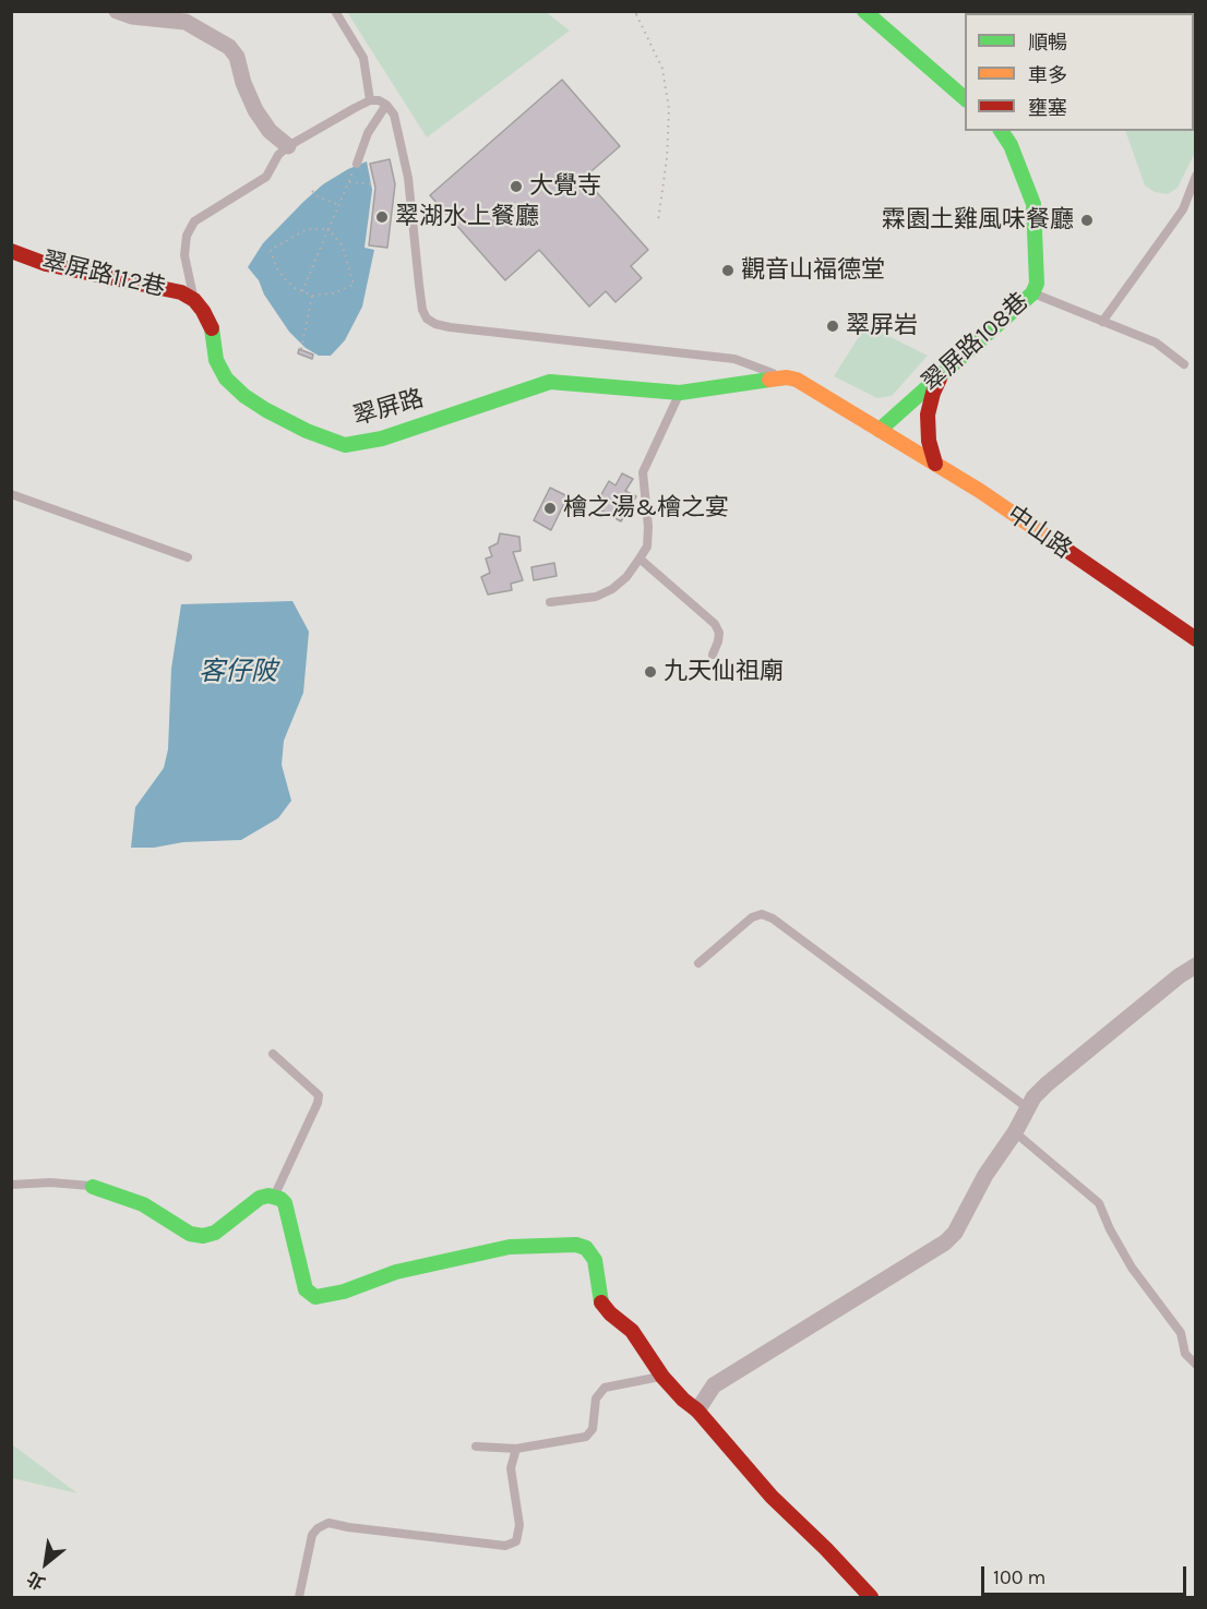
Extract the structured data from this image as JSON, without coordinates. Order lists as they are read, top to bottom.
{
  "streets": {
    "street": [
      "翠屏路112巷",
      "翠屏路108巷",
      "翠屏路",
      "中山路"
    ]
  },
  "crossings": [
    ["翠屏路112巷", "翠屏路"],
    ["翠屏路108巷", "中山路"]
  ],
  "water": ["客仔陂"],
  "places": [
    "大覺寺",
    "翠湖水上餐廳",
    "霖園土雞風味餐廳",
    "觀音山福德堂",
    "翠屏岩",
    "檜之湯&檜之宴",
    "九天仙祖廟"
  ],
  "legend": ["順暢", "車多", "壅塞"],
  "scale_bar": "100 m",
  "north": "bottom left"
}
